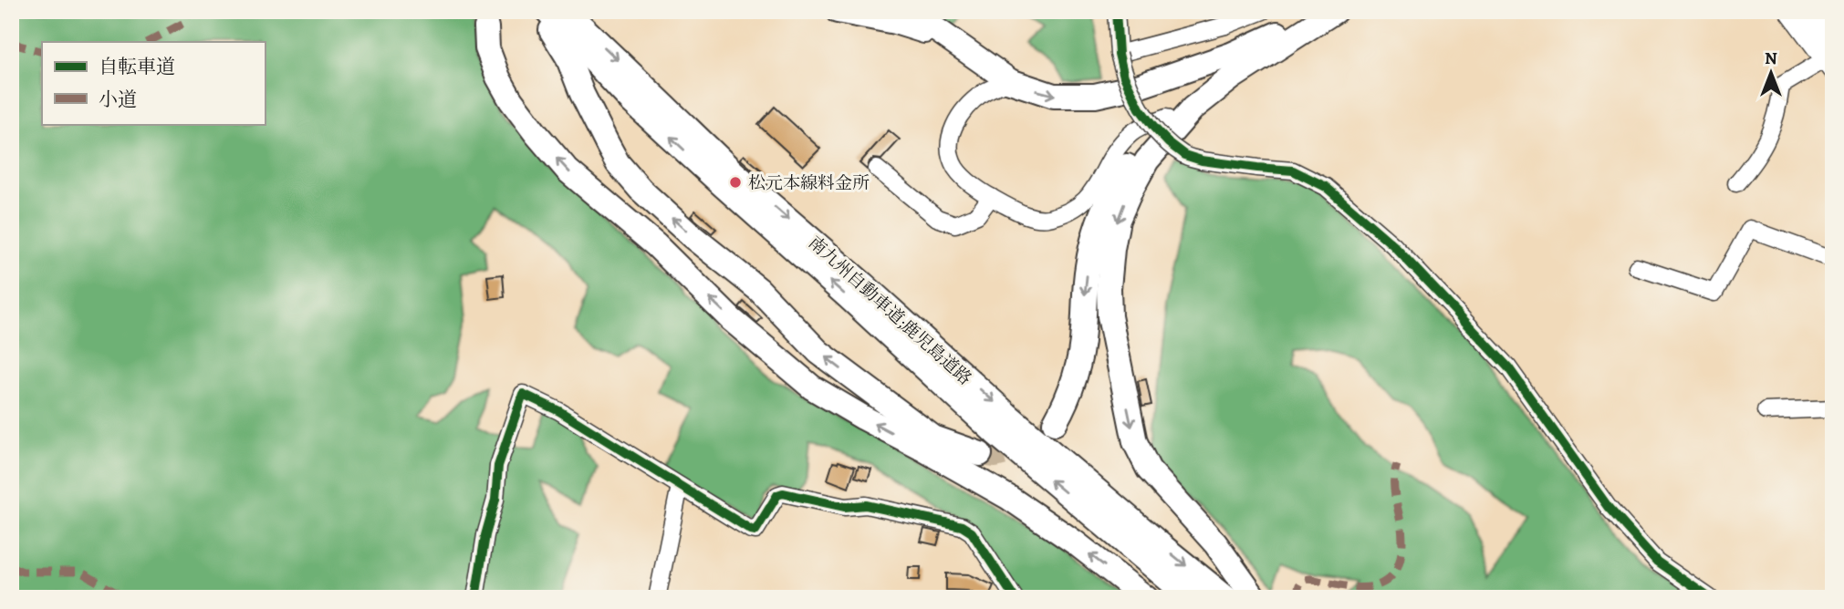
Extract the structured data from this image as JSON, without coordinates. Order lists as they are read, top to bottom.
{
  "streets": {
    "highway": ["南九州自動車道;鹿児島道路"]
  },
  "places": ["松元本線料金所"],
  "legend": ["自転車道", "小道"],
  "north": "top"
}
